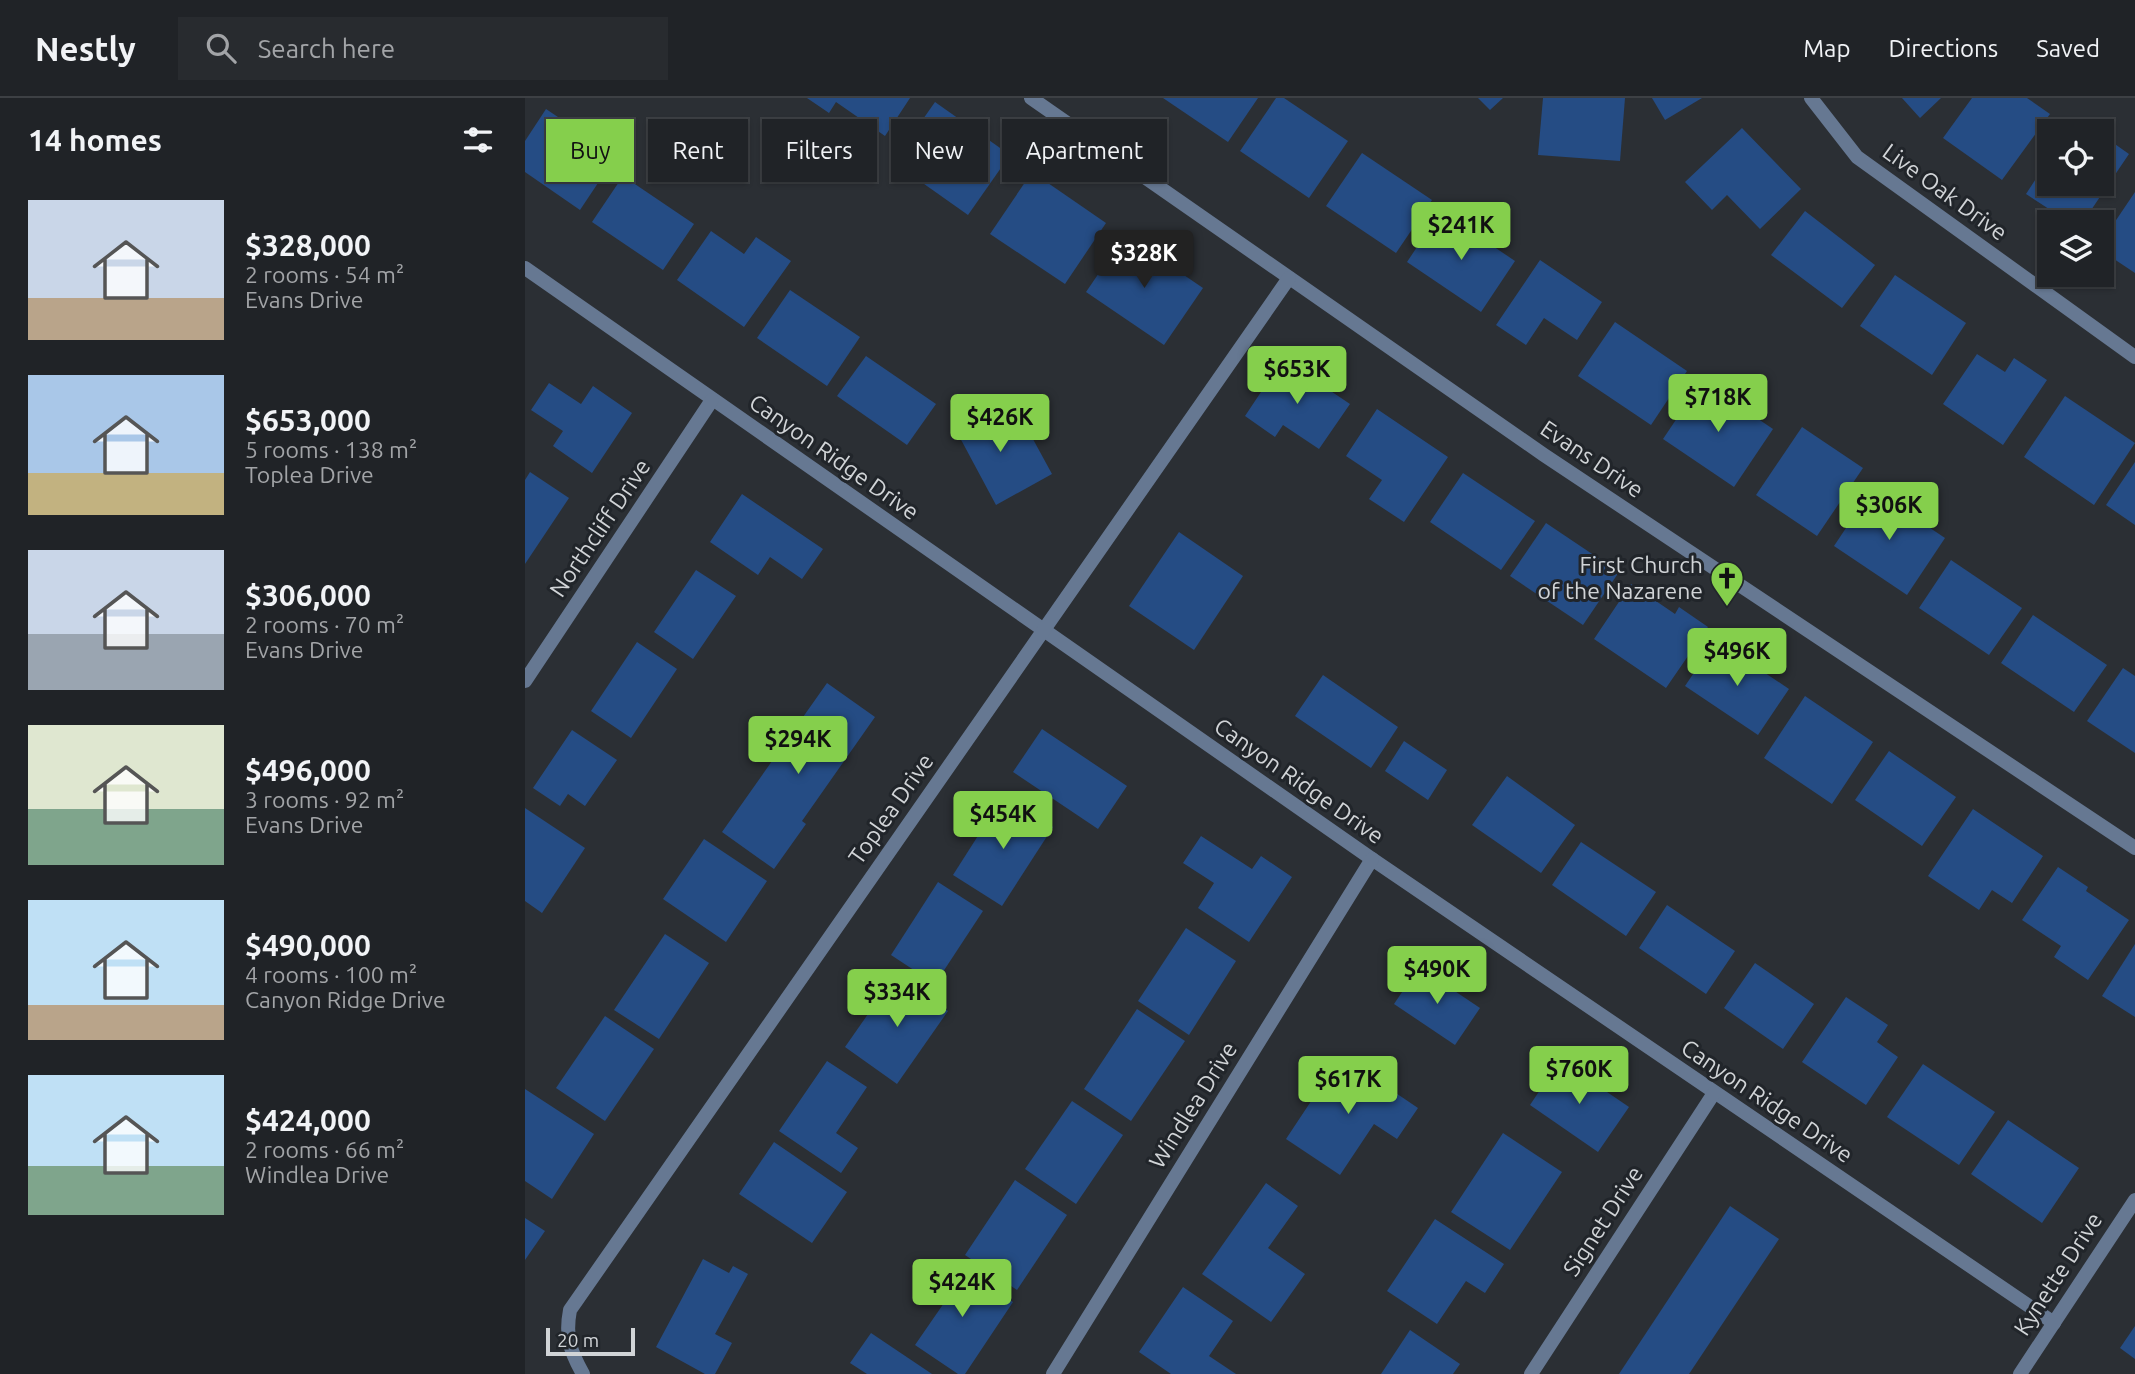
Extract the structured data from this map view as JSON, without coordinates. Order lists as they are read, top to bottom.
{
  "streets": {
    "street": [
      "Live Oak Drive",
      "Canyon Ridge Drive",
      "Evans Drive",
      "Northcliff Drive",
      "Toplea Drive",
      "Windlea Drive",
      "Signet Drive",
      "Kynette Drive"
    ]
  },
  "crossings": [
    ["Canyon Ridge Drive", "Northcliff Drive"],
    ["Canyon Ridge Drive", "Toplea Drive"],
    ["Canyon Ridge Drive", "Windlea Drive"],
    ["Canyon Ridge Drive", "Signet Drive"],
    ["Canyon Ridge Drive", "Kynette Drive"],
    ["Evans Drive", "Toplea Drive"]
  ],
  "places": {
    "church": ["First Church of the Nazarene"]
  },
  "scale_bar": "20 m",
  "page": {
    "header": "Nestly",
    "search": "Search here",
    "nav": ["Map", "Directions", "Saved"],
    "heading": "14 homes",
    "chip": [
      "Buy",
      "Rent",
      "Filters",
      "New",
      "Apartment"
    ],
    "list": [
      {
        "name": "$328,000",
        "note": "2 rooms · 54 m² · Evans Drive"
      },
      {
        "name": "$653,000",
        "note": "5 rooms · 138 m² · Toplea Drive"
      },
      {
        "name": "$306,000",
        "note": "2 rooms · 70 m² · Evans Drive"
      },
      {
        "name": "$496,000",
        "note": "3 rooms · 92 m² · Evans Drive"
      },
      {
        "name": "$490,000",
        "note": "4 rooms · 100 m² · Canyon Ridge Drive"
      },
      {
        "name": "$424,000",
        "note": "2 rooms · 66 m² · Windlea Drive"
      }
    ],
    "price": [
      "$241K",
      "$328K",
      "$653K",
      "$718K",
      "$426K",
      "$306K",
      "$496K",
      "$294K",
      "$454K",
      "$490K",
      "$334K",
      "$760K",
      "$617K",
      "$424K"
    ],
    "scale": "20 m"
  }
}
